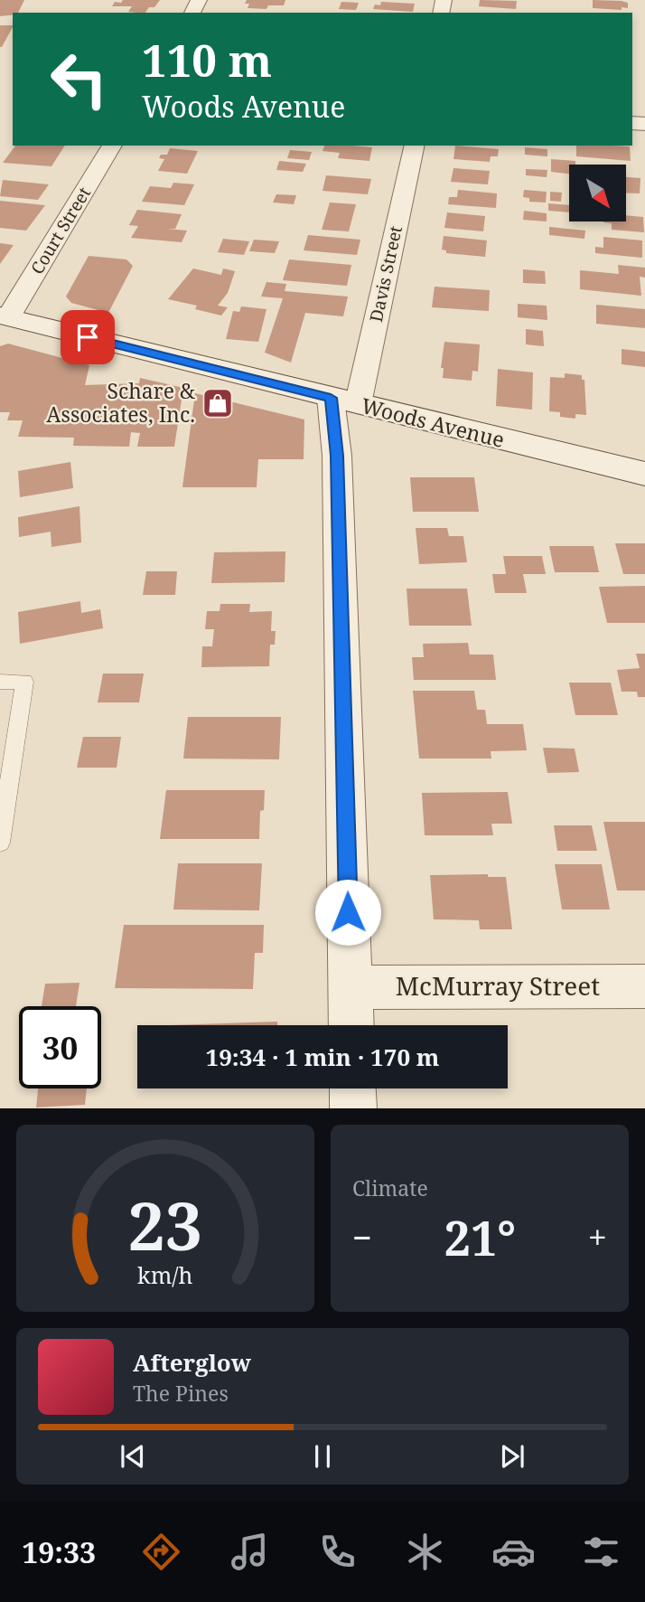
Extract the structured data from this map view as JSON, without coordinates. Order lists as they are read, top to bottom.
{
  "streets": {
    "street": [
      "Court Street",
      "Davis Street",
      "Woods Avenue",
      "McMurray Street"
    ]
  },
  "crossings": [
    ["Court Street", "Woods Avenue"],
    ["Davis Street", "Woods Avenue"],
    ["Davis Street", "McMurray Street"]
  ],
  "places": {
    "shop": ["Schare & Associates, Inc."]
  },
  "north": "bottom right",
  "page": {
    "turn": ["110 m", "Woods Avenue"],
    "limit": "30",
    "trip": "19:34 · 1 min · 170 m",
    "tile": "Climate",
    "heat": ["−", "21°", "+"],
    "song": ["Afterglow", "The Pines"],
    "tabs": "19:33",
    "gauge": ["23", "km/h"]
  }
}
